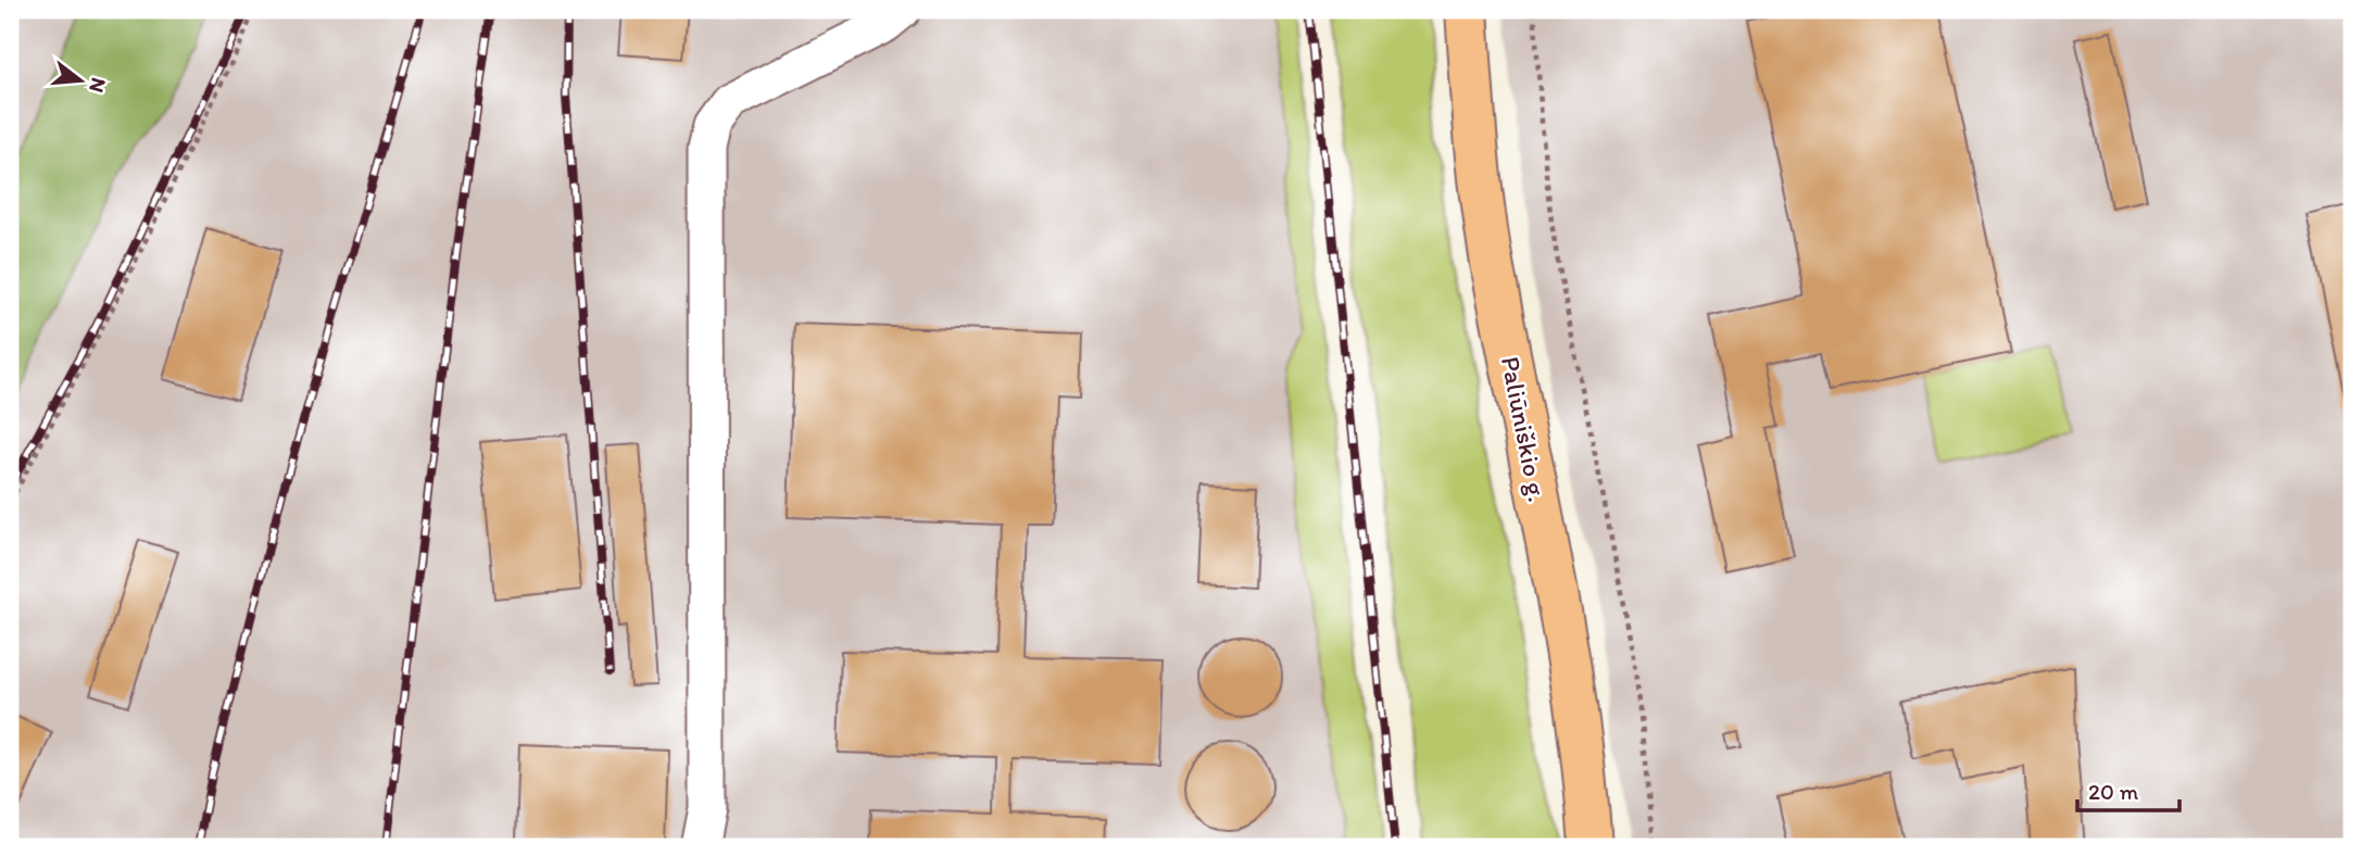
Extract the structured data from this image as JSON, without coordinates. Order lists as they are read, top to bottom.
{
  "streets": {
    "main road": ["Paliūniškio g."]
  },
  "scale_bar": "20 m",
  "north": "right"
}
